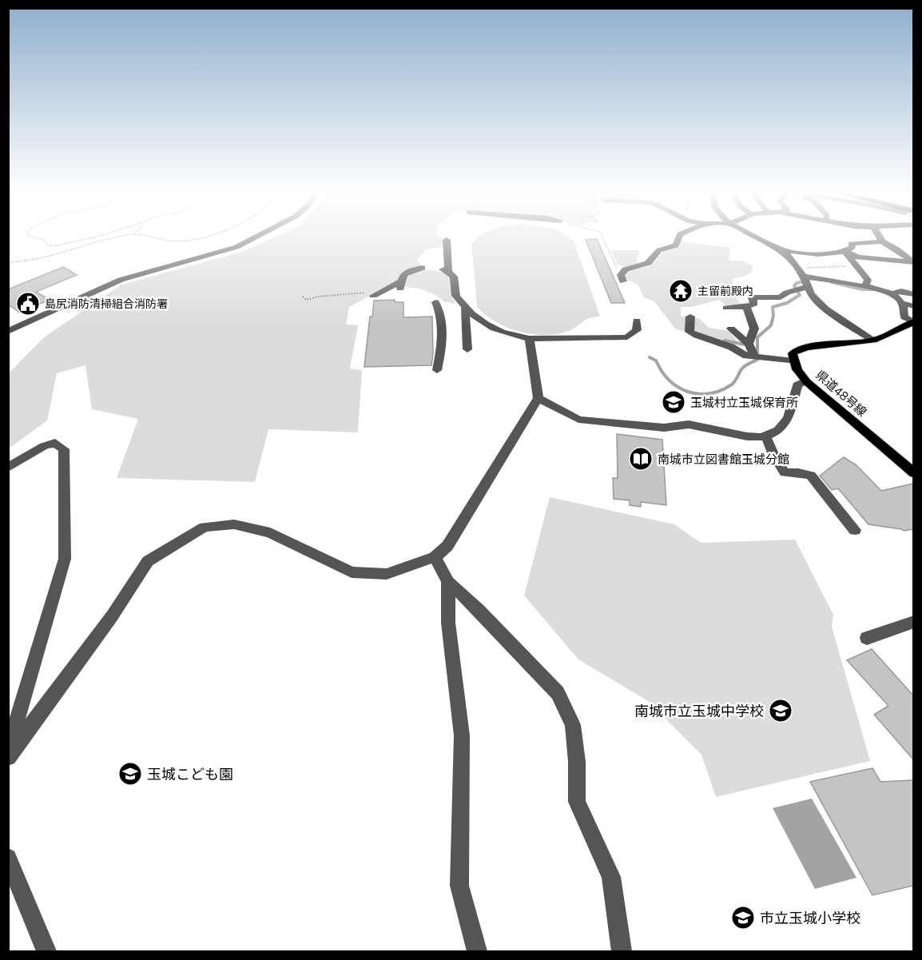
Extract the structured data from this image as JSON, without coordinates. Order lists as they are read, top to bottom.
{
  "streets": {
    "main road": ["県道48号線"]
  },
  "places": {
    "temple": ["主留前殿内"],
    "public building": ["島尻消防清掃組合消防署"],
    "school or university": [
      "玉城村立玉城保育所",
      "南城市立玉城中学校",
      "玉城こども園",
      "市立玉城小学校"
    ],
    "library": ["南城市立図書館玉城分館"]
  }
}
